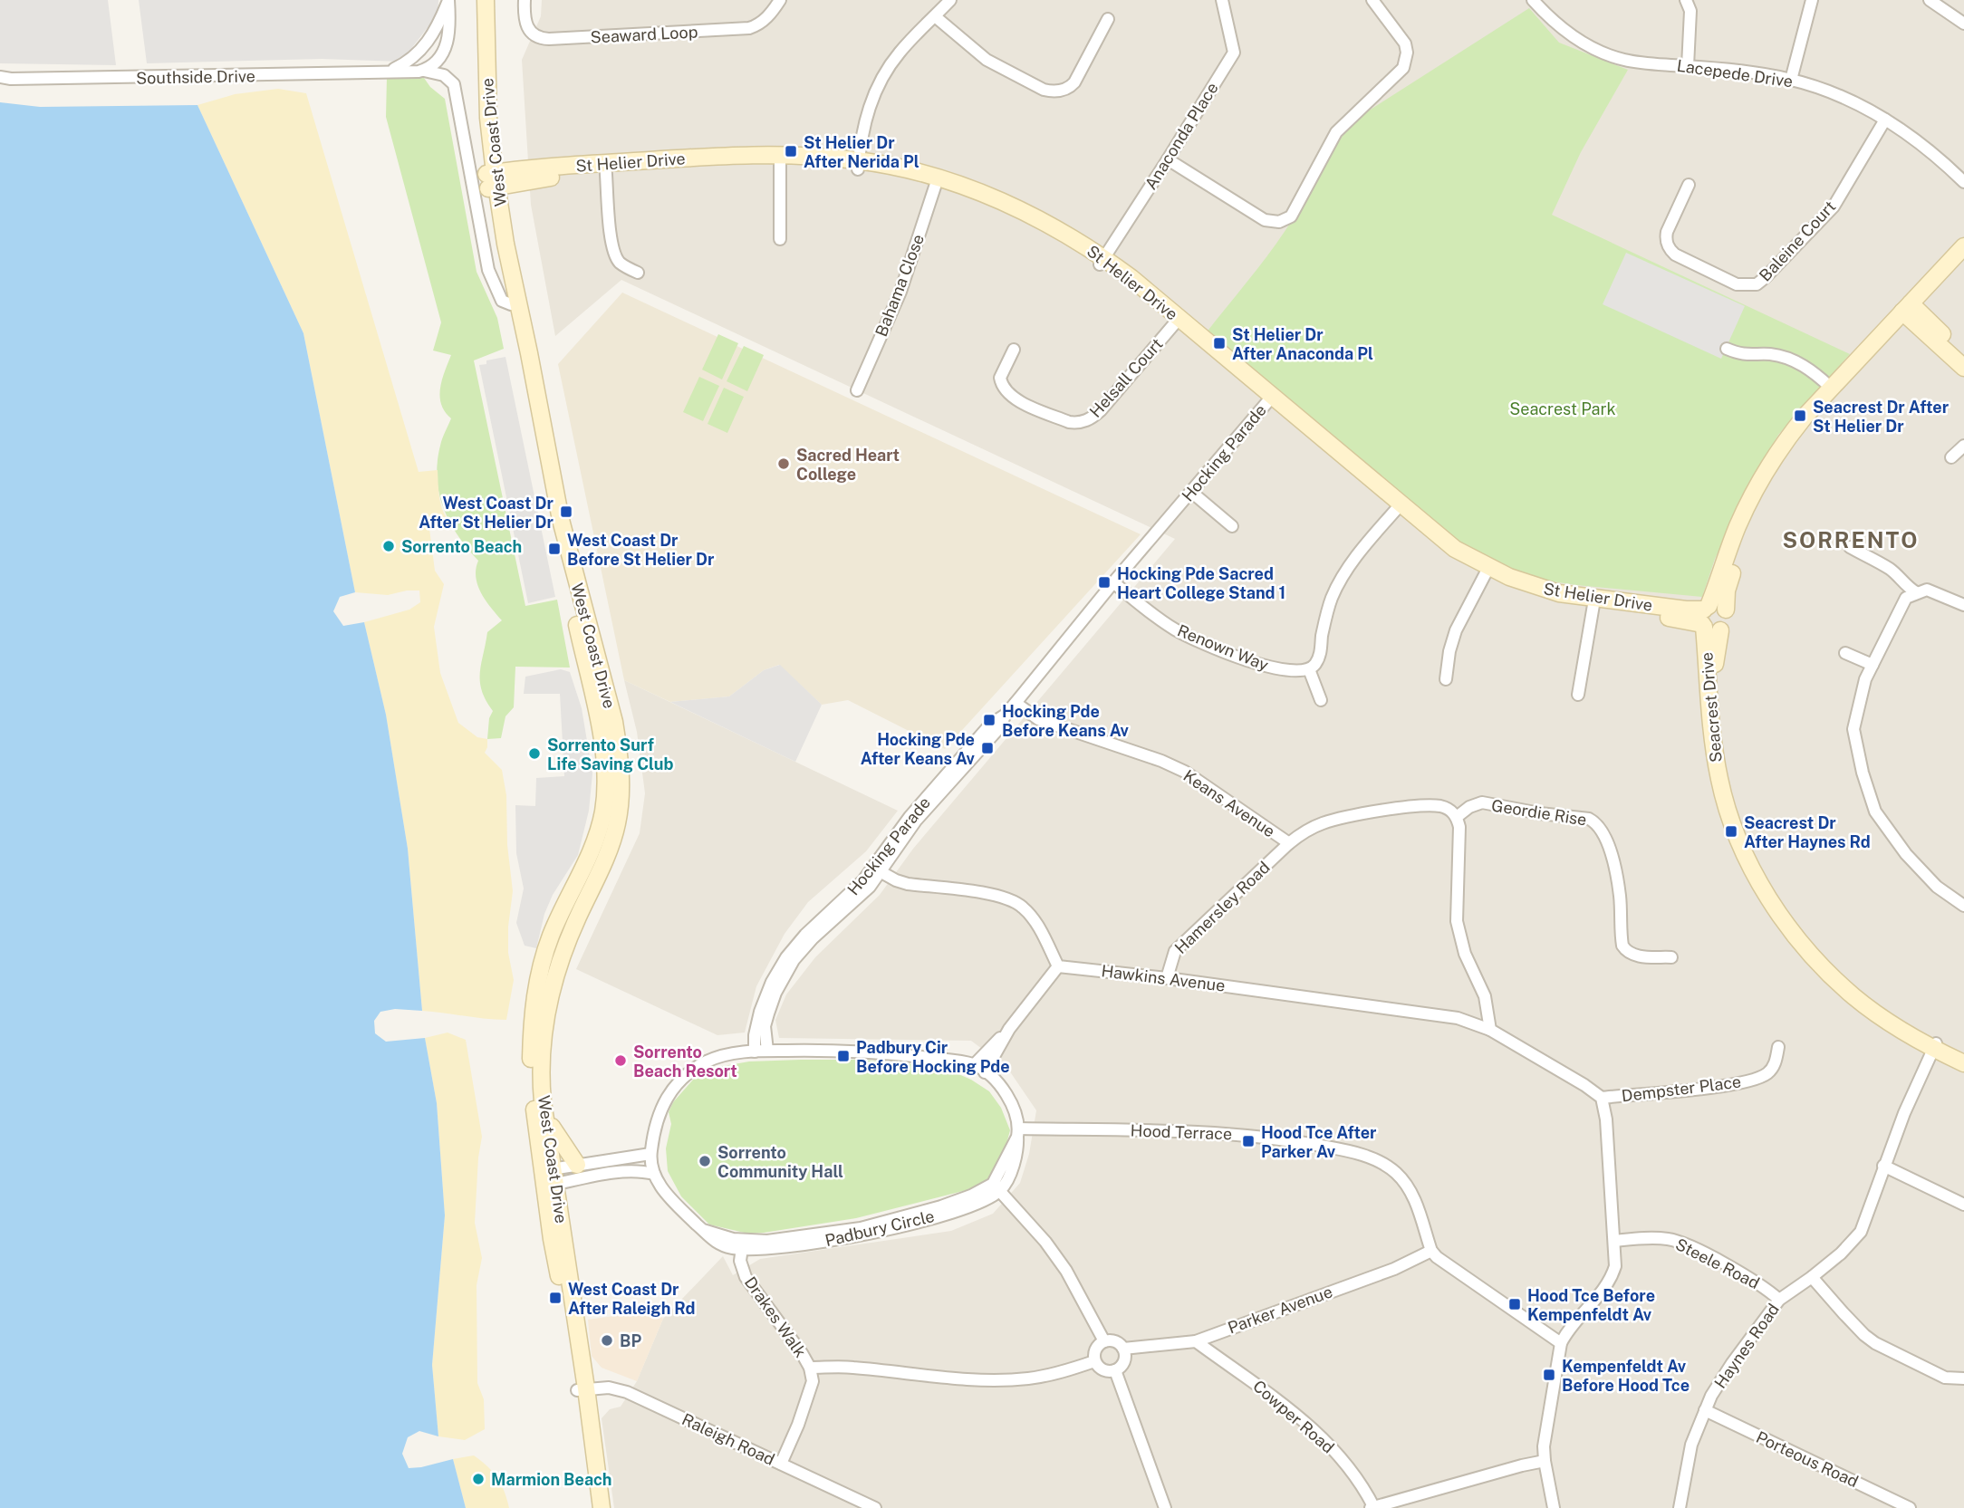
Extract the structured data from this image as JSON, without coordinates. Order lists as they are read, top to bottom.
{
  "streets": {
    "main road": ["West Coast Drive", "St Helier Drive", "Seacrest Drive"],
    "street": [
      "Seaward Loop",
      "Lacepede Drive",
      "Southside Drive",
      "Anaconda Place",
      "Baleine Court",
      "Bahama Close",
      "Helsall Court",
      "Hocking Parade",
      "Renown Way",
      "Keans Avenue",
      "Geordie Rise",
      "Hamersley Road",
      "Hawkins Avenue",
      "Dempster Place",
      "Hood Terrace",
      "Padbury Circle",
      "Steele Road",
      "Parker Avenue",
      "Drakes Walk",
      "Haynes Road",
      "Cowper Road",
      "Raleigh Road",
      "Porteous Road"
    ]
  },
  "crossings": [
    ["Lacepede Drive", "Baleine Court"],
    ["Anaconda Place", "St Helier Drive"],
    ["West Coast Drive", "St Helier Drive"],
    ["West Coast Drive", "Raleigh Road"],
    ["St Helier Drive", "Bahama Close"],
    ["St Helier Drive", "Helsall Court"],
    ["St Helier Drive", "Hocking Parade"],
    ["St Helier Drive", "Seacrest Drive"],
    ["Hocking Parade", "Renown Way"],
    ["Hocking Parade", "Keans Avenue"],
    ["Hocking Parade", "Padbury Circle"],
    ["Seacrest Drive", "Haynes Road"],
    ["Keans Avenue", "Geordie Rise"],
    ["Keans Avenue", "Hamersley Road"],
    ["Hamersley Road", "Hawkins Avenue"],
    ["Hawkins Avenue", "Dempster Place"],
    ["Hood Terrace", "Padbury Circle"],
    ["Hood Terrace", "Parker Avenue"],
    ["Padbury Circle", "Drakes Walk"],
    ["Steele Road", "Haynes Road"],
    ["Parker Avenue", "Cowper Road"],
    ["Drakes Walk", "Raleigh Road"],
    ["Haynes Road", "Porteous Road"]
  ],
  "districts": ["SORRENTO"],
  "parks": ["Seacrest Park"],
  "places": {
    "transit": [
      "St Helier Dr After Nerida Pl",
      "St Helier Dr After Anaconda Pl",
      "Seacrest Dr After St Helier Dr",
      "West Coast Dr After St Helier Dr",
      "West Coast Dr Before St Helier Dr",
      "Hocking Pde Sacred Heart College Stand 1",
      "Hocking Pde Before Keans Av",
      "Hocking Pde After Keans Av",
      "Seacrest Dr After Haynes Rd",
      "Padbury Cir Before Hocking Pde",
      "Hood Tce After Parker Av",
      "West Coast Dr After Raleigh Rd",
      "Hood Tce Before Kempenfeldt Av",
      "Kempenfeldt Av Before Hood Tce"
    ],
    "other": [
      "Sacred Heart College",
      "Sorrento Beach",
      "Sorrento Surf Life Saving Club",
      "Sorrento Beach Resort",
      "Sorrento Community Hall",
      "BP",
      "Marmion Beach"
    ]
  }
}
